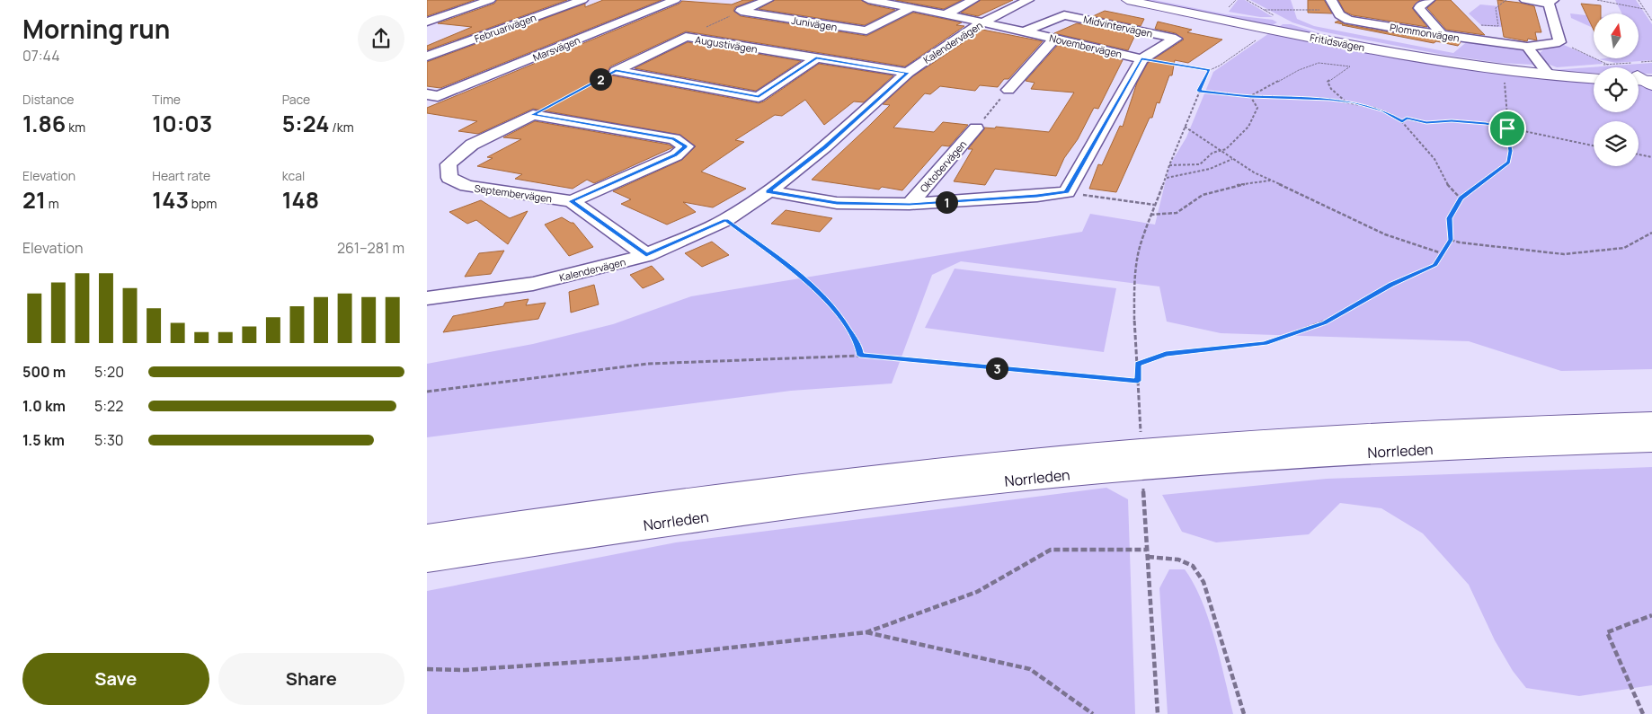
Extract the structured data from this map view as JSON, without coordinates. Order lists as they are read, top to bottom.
{
  "streets": {
    "main road": ["Fritidsvägen", "Norrleden"],
    "street": [
      "Junivägen",
      "Midvintervägen",
      "Februarivägen",
      "Plommonvägen",
      "Kalendervägen",
      "Augustivägen",
      "Novembervägen",
      "Marsvägen",
      "Oktobervägen",
      "Septembervägen"
    ]
  },
  "crossings": [
    ["Midvintervägen", "Novembervägen"],
    ["Kalendervägen", "Augustivägen"],
    ["Kalendervägen", "Novembervägen"],
    ["Kalendervägen", "Septembervägen"]
  ],
  "north": "top",
  "page": {
    "heading": ["Morning run", "07:44"],
    "pins": ["2", "1", "3"],
    "stats": [
      ["Distance", "1.86 km"],
      ["Time", "10:03"],
      ["Pace", "5:24 /km"],
      ["Elevation", "21 m"],
      ["Heart rate", "143 bpm"],
      ["kcal", "148"]
    ],
    "chart": ["Elevation", "261–281 m"],
    "list": [
      {
        "name": "500 m",
        "note": "5:20"
      },
      {
        "name": "1.0 km",
        "note": "5:22"
      },
      {
        "name": "1.5 km",
        "note": "5:30"
      }
    ],
    "buttons": ["Save", "Share"]
  }
}
